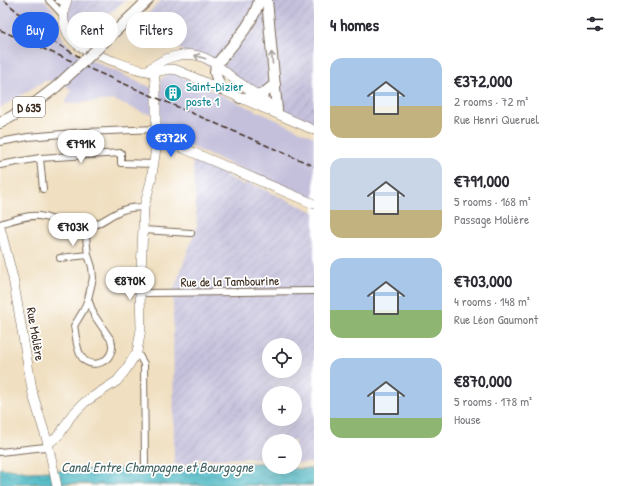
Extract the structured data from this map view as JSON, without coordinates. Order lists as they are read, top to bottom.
{
  "streets": {
    "main road": ["D 635", "Rue Molière"],
    "street": ["Rue de la Tambourine"]
  },
  "water": ["Canal Entre Champagne et Bourgogne"],
  "places": {
    "building": ["Saint-Dizier poste 1"]
  },
  "page": {
    "heading": "4 homes",
    "chip": ["Buy", "Rent", "Filters"],
    "list": [
      {
        "name": "€372,000",
        "note": "2 rooms · 72 m² · Rue Henri Queruel"
      },
      {
        "name": "€791,000",
        "note": "5 rooms · 168 m² · Passage Molière"
      },
      {
        "name": "€703,000",
        "note": "4 rooms · 148 m² · Rue Léon Gaumont"
      },
      {
        "name": "€870,000",
        "note": "5 rooms · 178 m² · House"
      }
    ],
    "price": [
      "€372K",
      "€791K",
      "€703K",
      "€870K"
    ],
    "map_buttons": ["+", "−"]
  }
}
